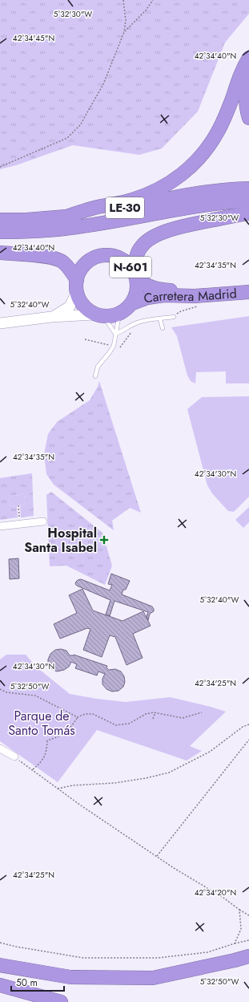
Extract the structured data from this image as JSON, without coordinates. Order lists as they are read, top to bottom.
{
  "streets": {
    "highway": ["LE-30", "N-601", "Carretera Madrid"]
  },
  "crossings": [
    ["N-601", "Carretera Madrid"]
  ],
  "parks": ["Parque de Santo Tomás"],
  "places": {
    "health": ["Hospital Santa Isabel"]
  },
  "scale_bar": "50 m",
  "coordinates": [
    "5°32'30\"W",
    "42°34'45\"N",
    "42°34'40\"N",
    "42°34'35\"N",
    "5°32'40\"W",
    "42°34'30\"N",
    "42°34'25\"N",
    "5°32'50\"W",
    "42°34'20\"N"
  ]
}
